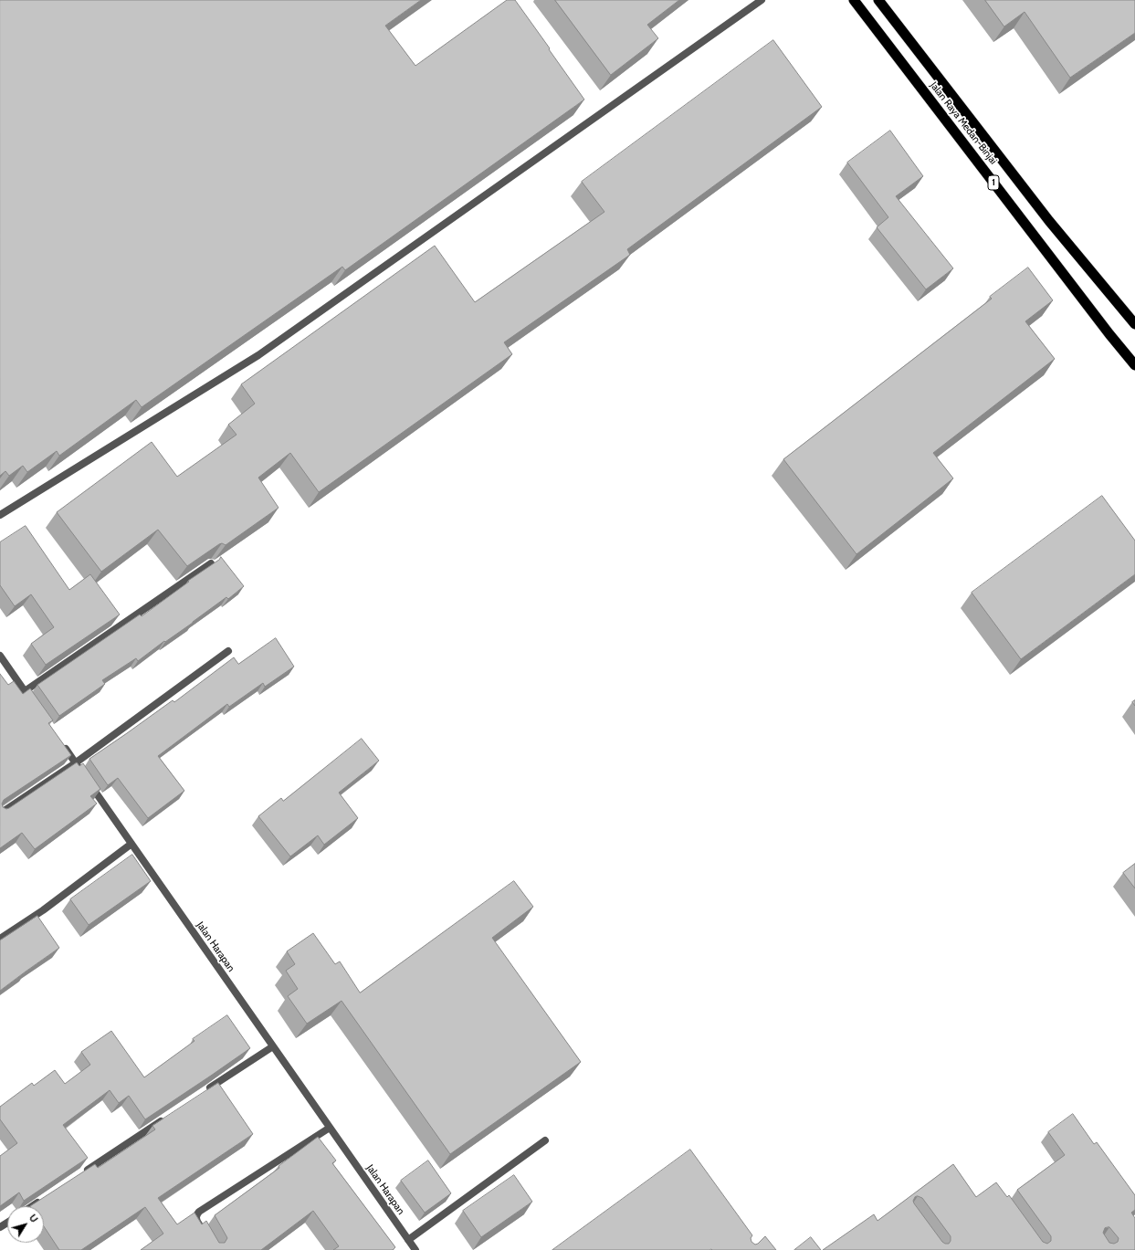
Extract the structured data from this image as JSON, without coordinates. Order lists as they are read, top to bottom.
{
  "streets": {
    "highway": ["Jalan Raya Medan-Binjai", "1"],
    "street": ["Jalan Harapan"]
  },
  "north": "top right"
}
